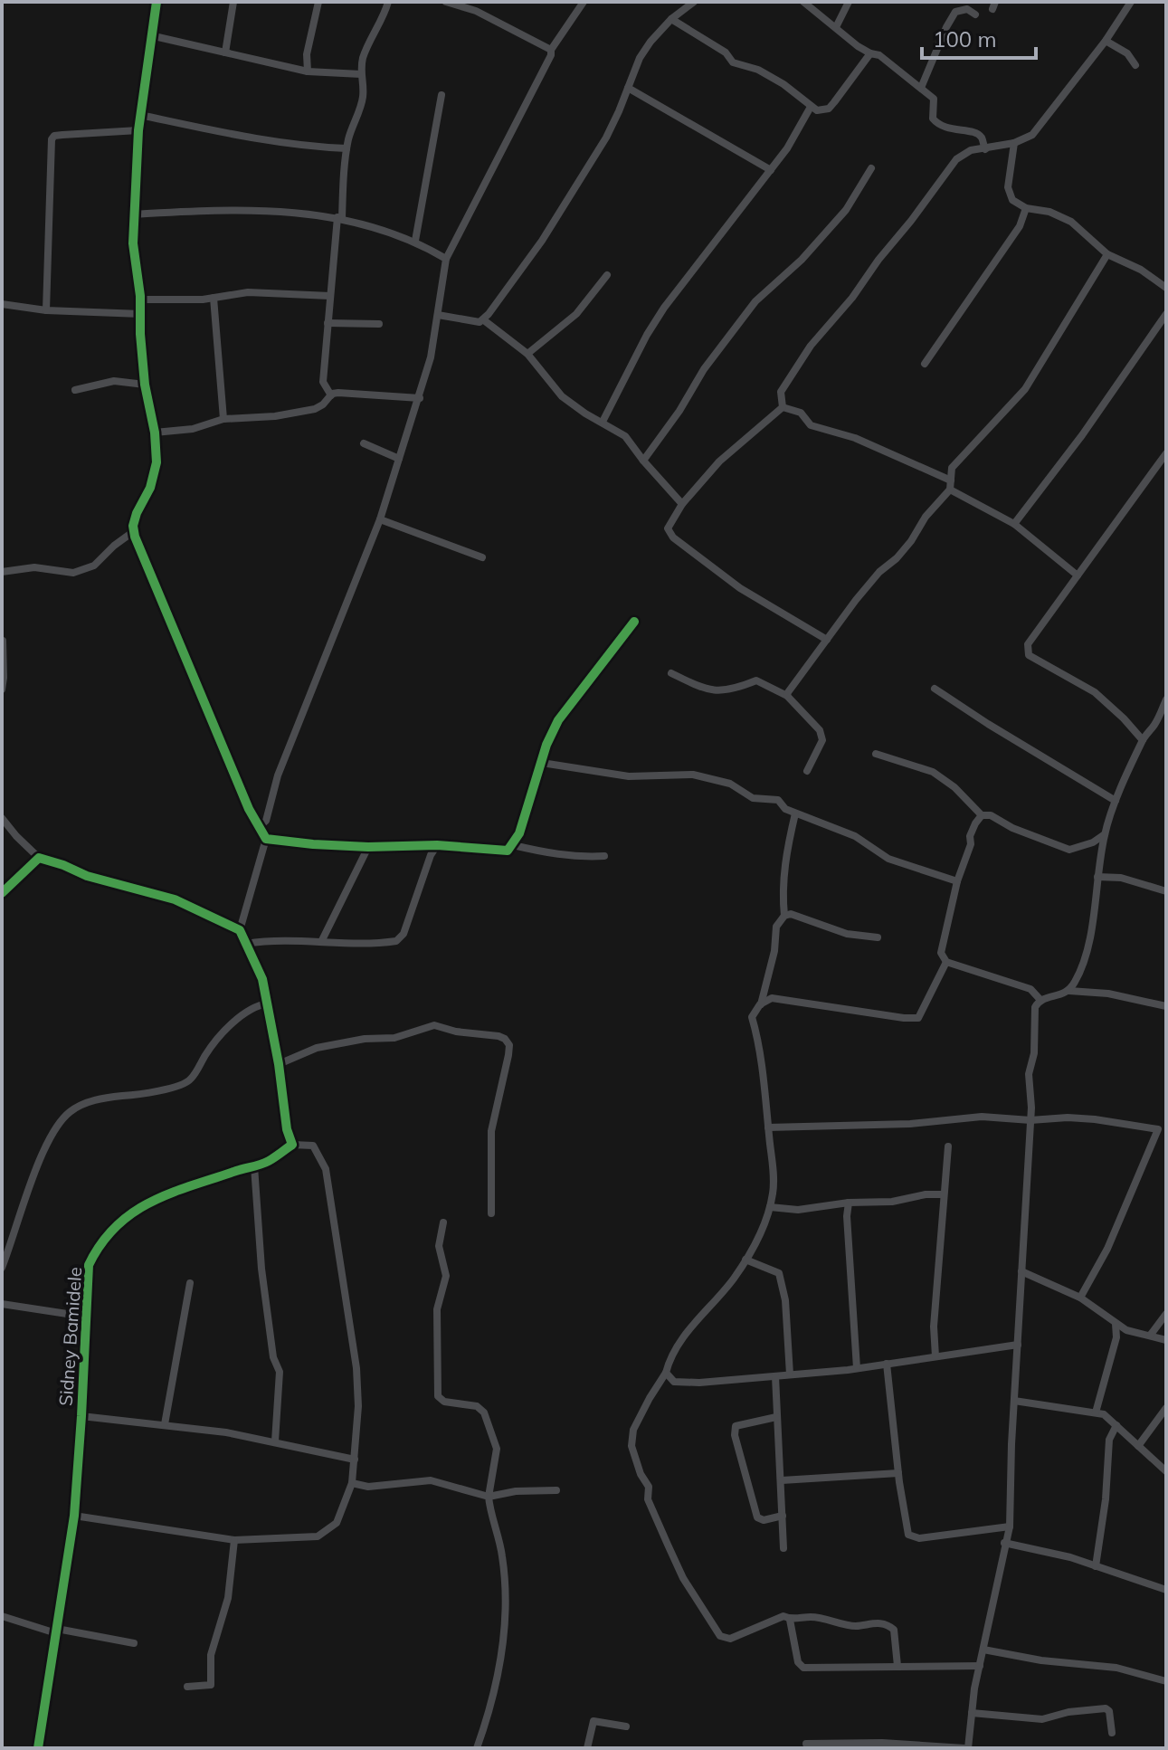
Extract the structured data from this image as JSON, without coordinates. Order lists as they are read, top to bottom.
{
  "streets": {
    "street": ["Sidney Bamidele"]
  },
  "scale_bar": "100 m"
}
